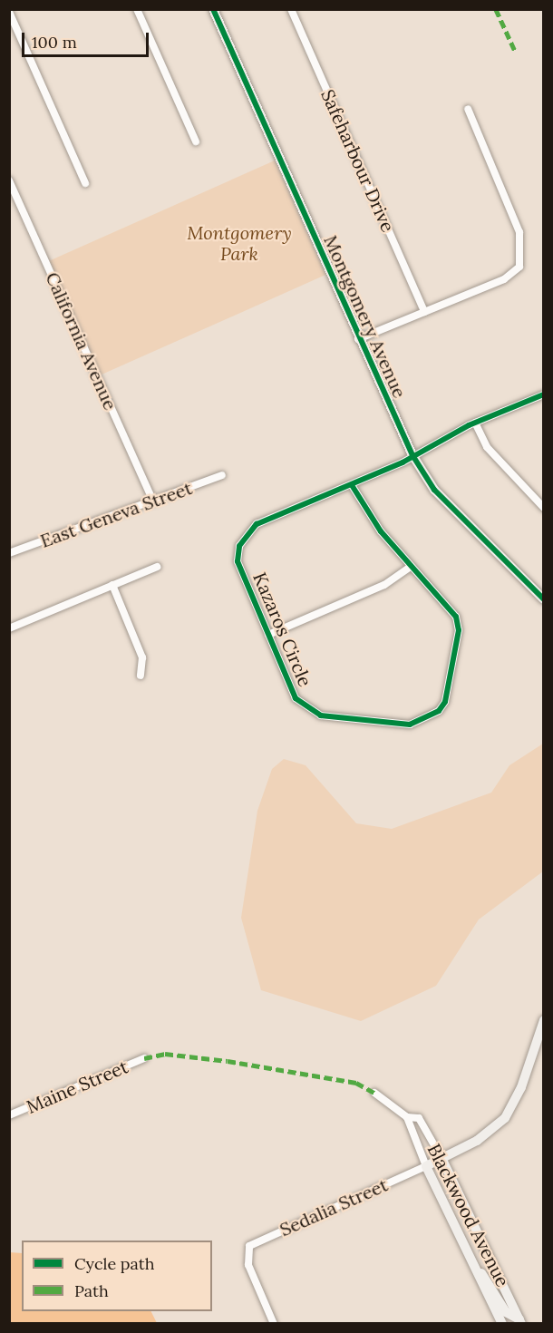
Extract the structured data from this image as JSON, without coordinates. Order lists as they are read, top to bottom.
{
  "streets": {
    "street": [
      "Safeharbour Drive",
      "Montgomery Avenue",
      "California Avenue",
      "East Geneva Street",
      "Kazaros Circle",
      "Maine Street",
      "Sedalia Street",
      "Blackwood Avenue"
    ]
  },
  "crossings": [
    ["Montgomery Avenue", "Kazaros Circle"],
    ["California Avenue", "East Geneva Street"],
    ["Sedalia Street", "Blackwood Avenue"]
  ],
  "parks": ["Montgomery Park"],
  "legend": ["Cycle path", "Path"],
  "scale_bar": "100 m"
}
